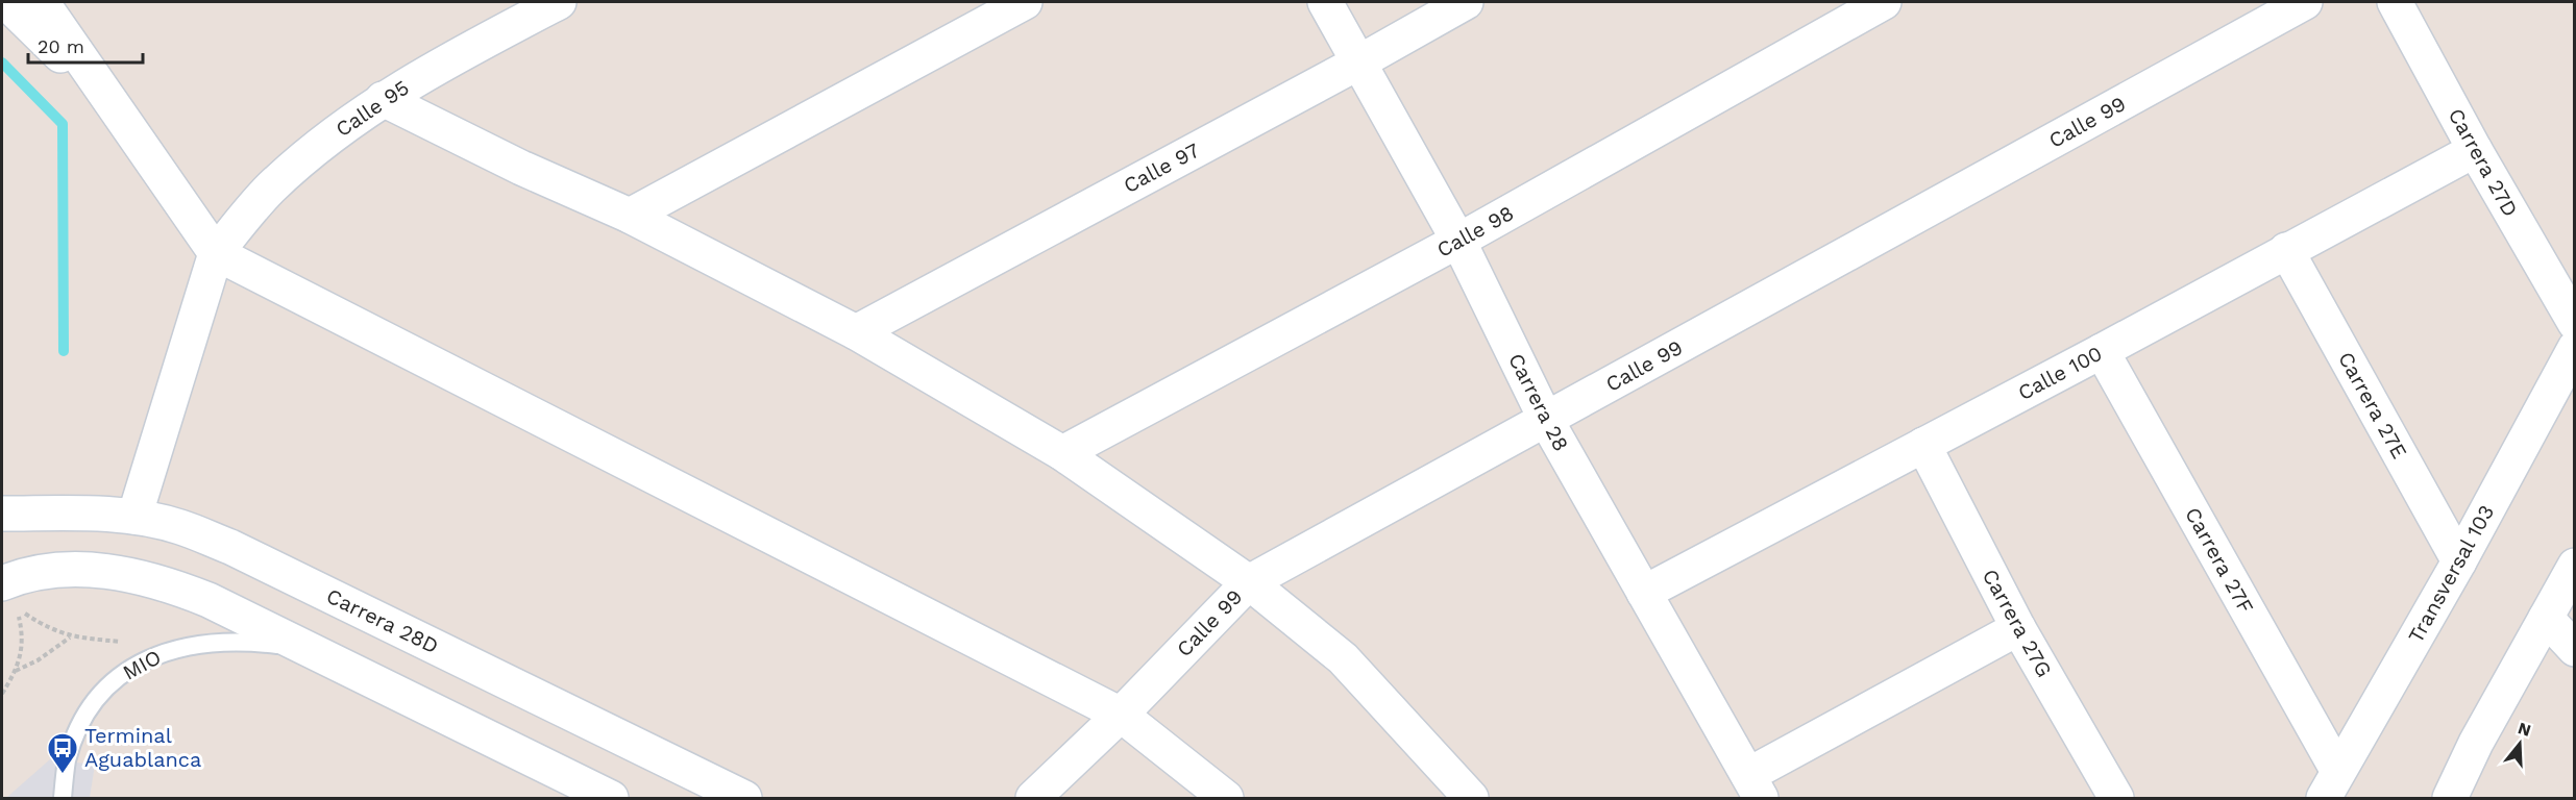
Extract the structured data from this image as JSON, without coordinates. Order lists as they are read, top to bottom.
{
  "streets": {
    "street": [
      "Calle 95",
      "Calle 99",
      "Carrera 27D",
      "Calle 97",
      "Calle 98",
      "Calle 100",
      "Carrera 28",
      "Carrera 27E",
      "Carrera 27F",
      "Transversal 103",
      "Carrera 28D",
      "Carrera 27G"
    ],
    "lane": ["MIO"]
  },
  "crossings": [
    ["Calle 99", "Carrera 28"],
    ["Carrera 27D", "Calle 100"],
    ["Calle 97", "Carrera 28"],
    ["Calle 98", "Carrera 28"],
    ["Calle 100", "Carrera 28"],
    ["Calle 100", "Carrera 27E"],
    ["Calle 100", "Carrera 27F"],
    ["Calle 100", "Carrera 27G"],
    ["Carrera 27E", "Transversal 103"],
    ["Carrera 27F", "Transversal 103"]
  ],
  "places": {
    "bus stop": ["Terminal Aguablanca"]
  },
  "scale_bar": "20 m",
  "north": "top"
}
